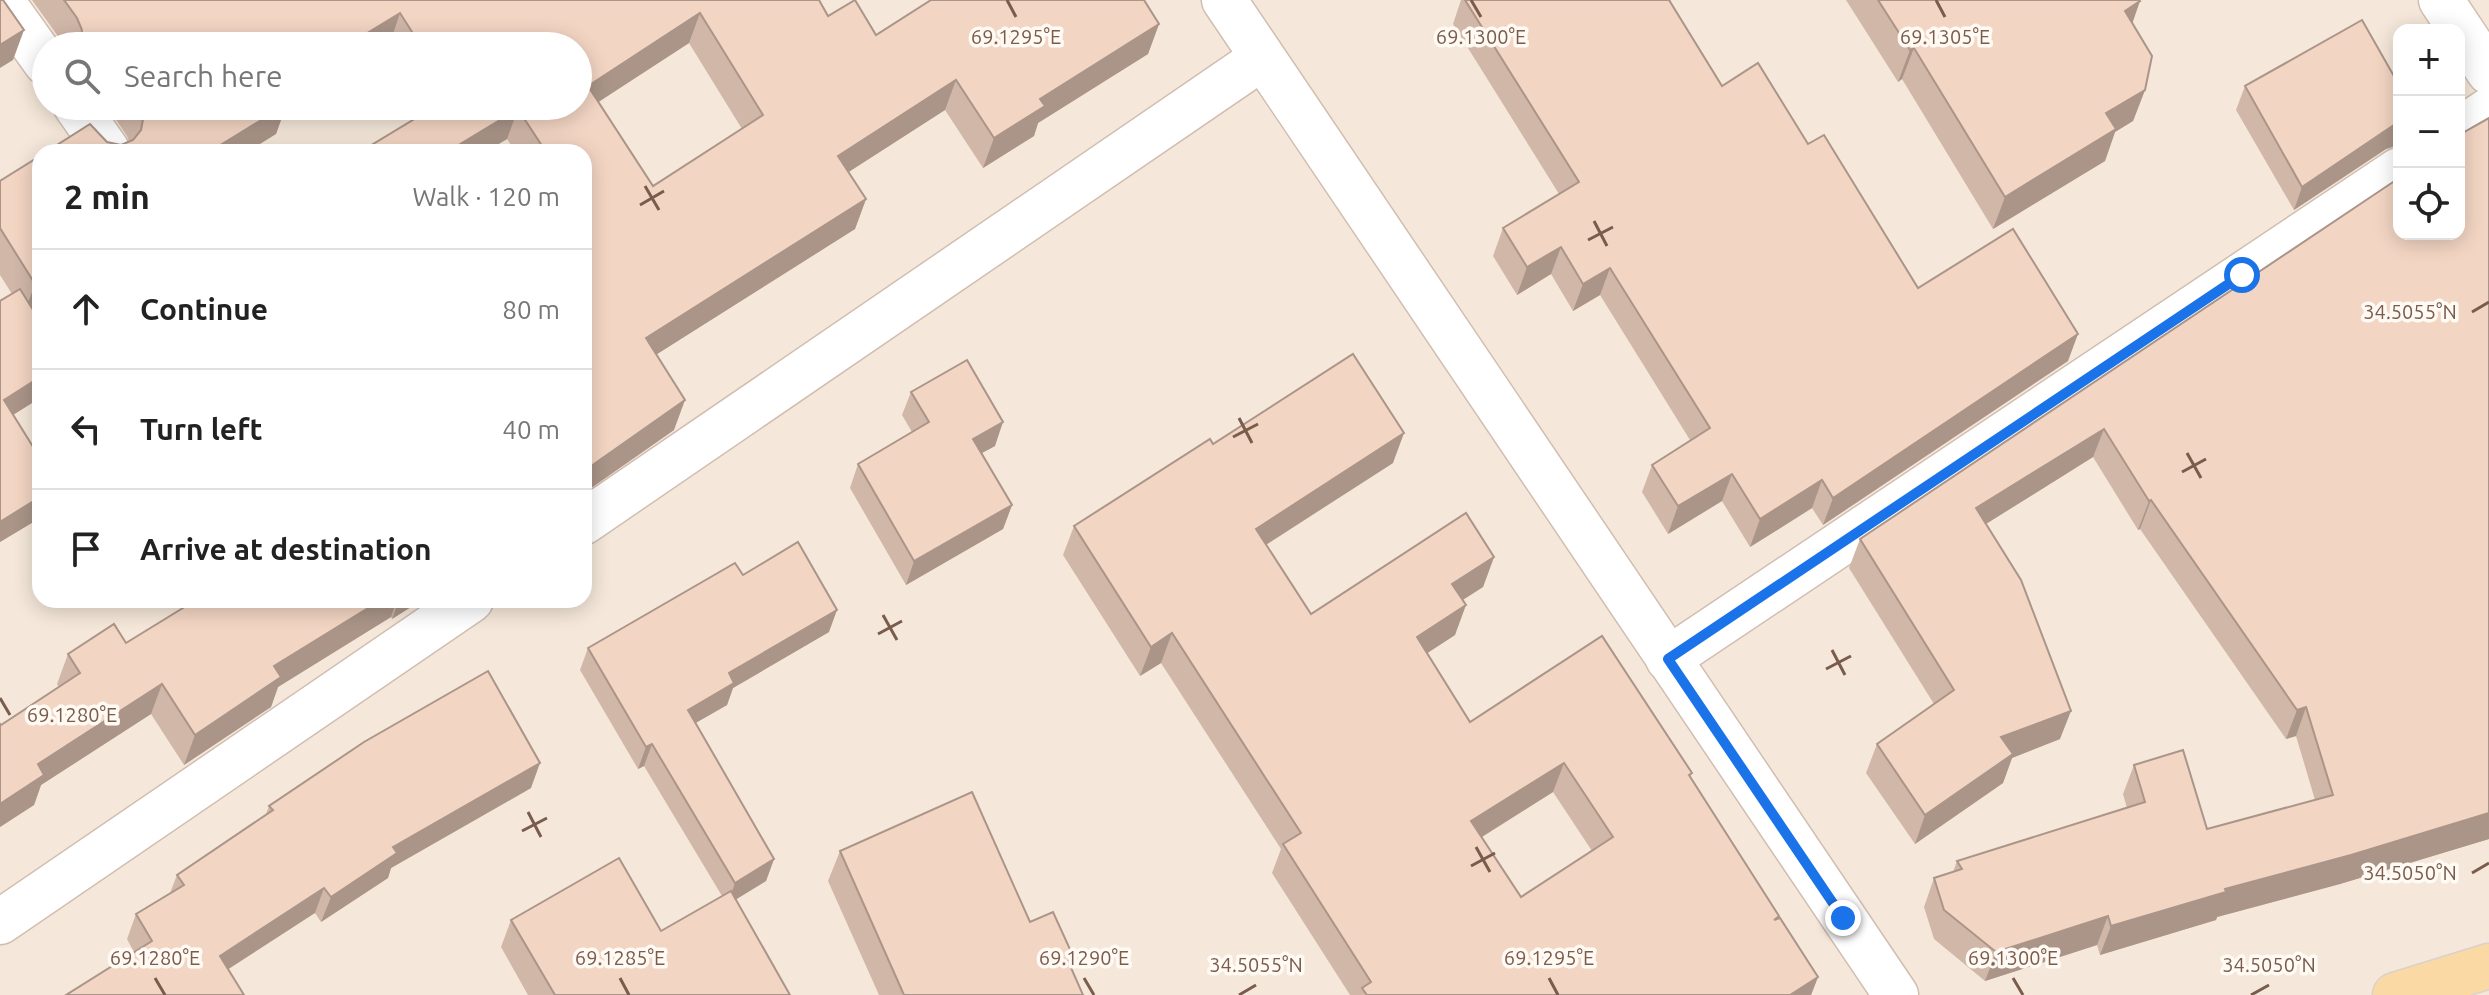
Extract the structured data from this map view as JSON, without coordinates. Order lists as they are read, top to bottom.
{
  "page": {
    "map_buttons": ["+", "−"],
    "search": "Search here",
    "heading": ["2 min", "Walk · 120 m"],
    "list": [
      ["Continue", "80 m"],
      ["Turn left", "40 m"],
      "Arrive at destination"
    ]
  },
  "coordinates": [
    "69.1295°E",
    "69.1300°E",
    "69.1305°E",
    "34.5055°N",
    "69.1280°E",
    "34.5050°N",
    "69.1285°E",
    "69.1290°E"
  ]
}
